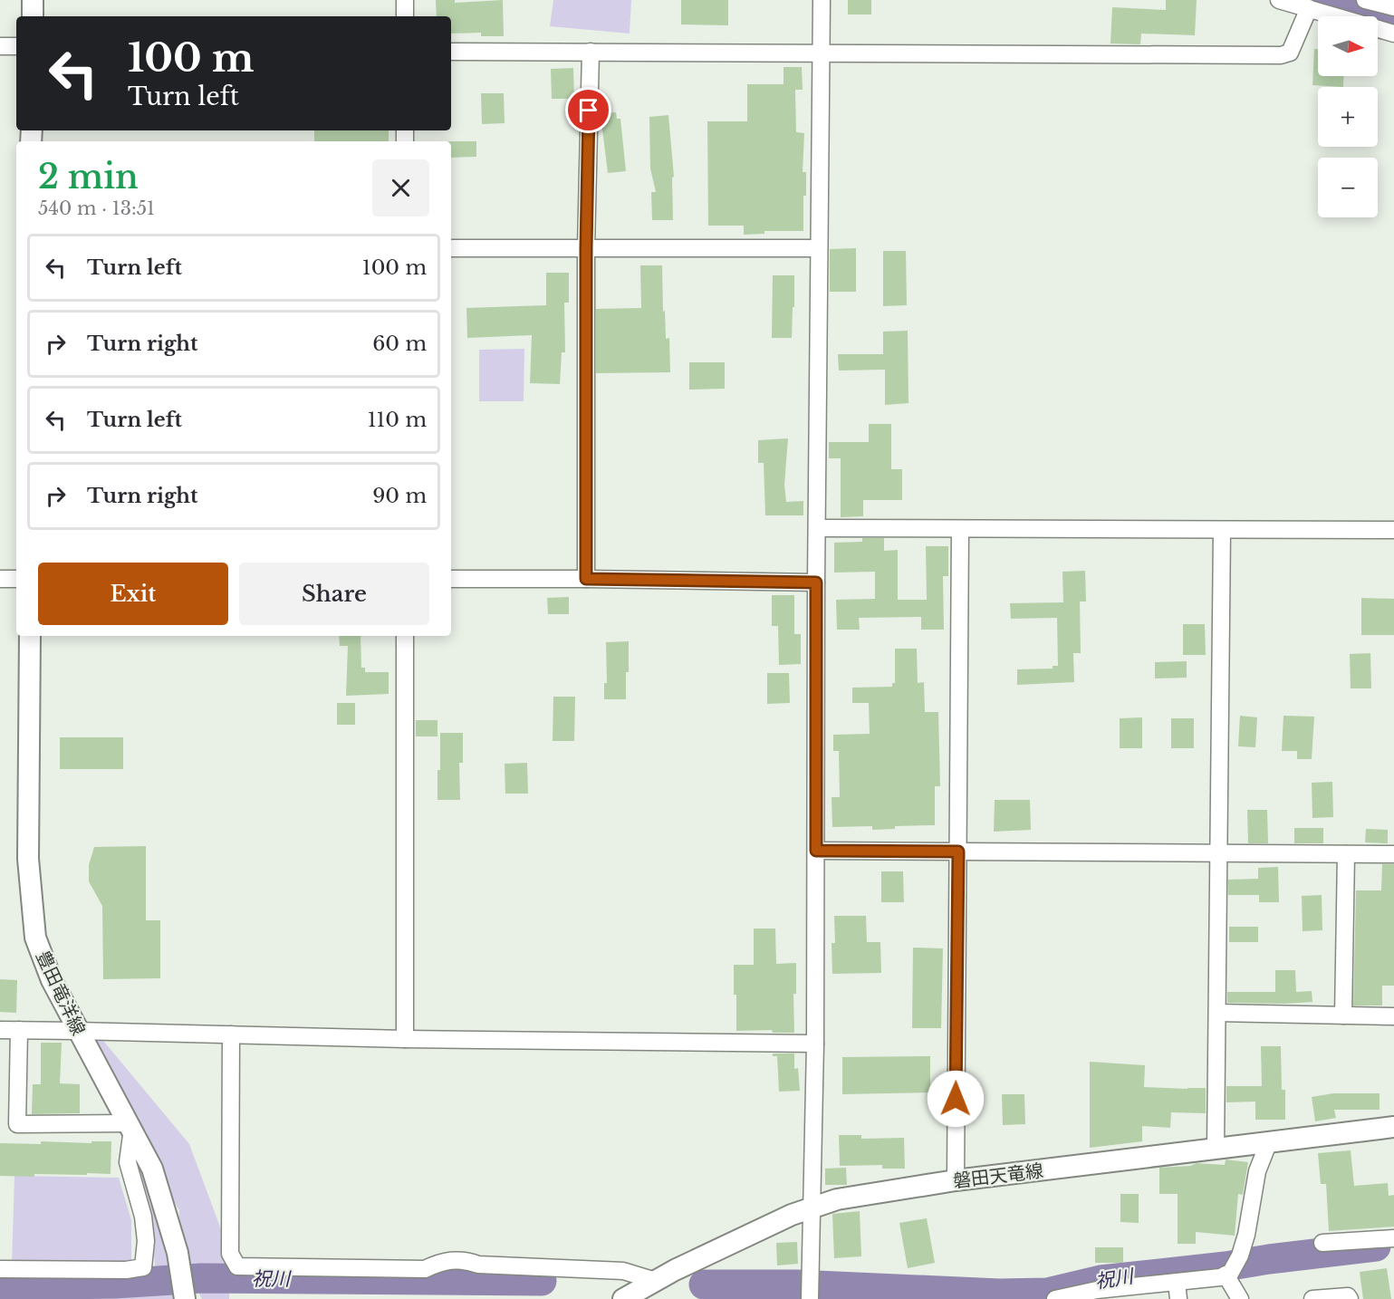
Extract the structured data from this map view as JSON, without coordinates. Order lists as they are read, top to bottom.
{
  "streets": {
    "main road": ["豊田竜洋線", "磐田天竜線"]
  },
  "water": ["祝川"],
  "north": "right",
  "page": {
    "map_buttons": ["+", "−"],
    "turn": ["100 m", "Turn left"],
    "heading": ["2 min", "540 m · 13:51"],
    "list": [
      {
        "name": "Turn left",
        "value": "100 m"
      },
      {
        "name": "Turn right",
        "value": "60 m"
      },
      {
        "name": "Turn left",
        "value": "110 m"
      },
      {
        "name": "Turn right",
        "value": "90 m"
      }
    ],
    "buttons": ["Exit", "Share"]
  }
}
